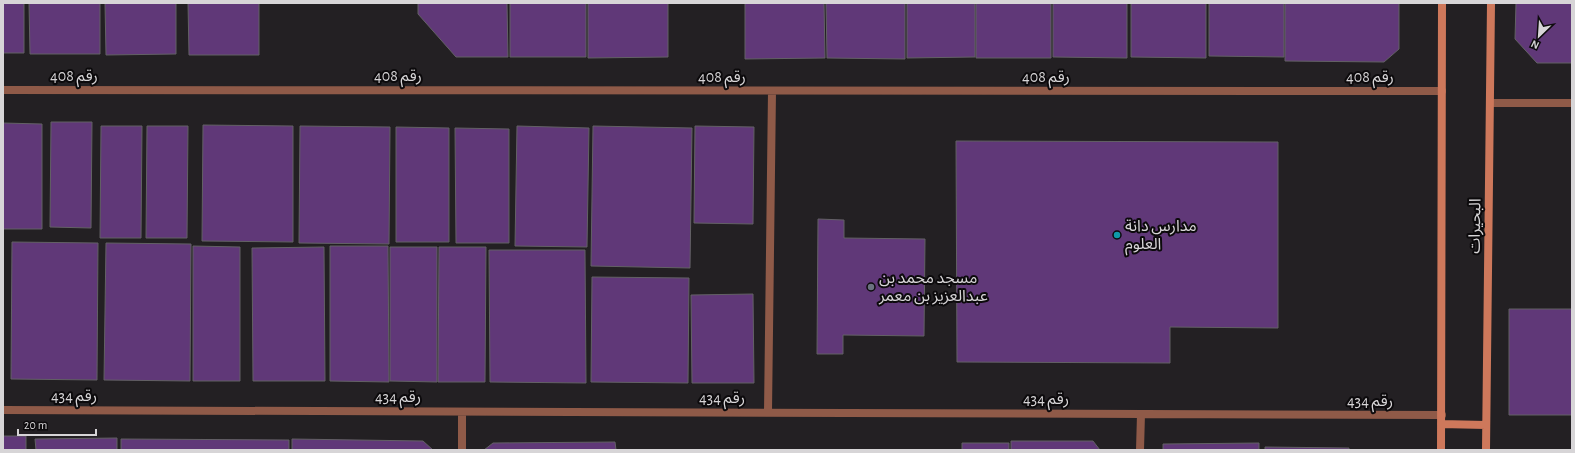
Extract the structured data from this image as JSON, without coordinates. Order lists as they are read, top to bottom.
{
  "streets": {
    "street": ["رقم 408", "البحيرات", "رقم 434"]
  },
  "crossings": [
    ["رقم 408", "البحيرات"],
    ["البحيرات", "رقم 434"]
  ],
  "places": ["مدارس دانة العلوم", "مسجد محمد بن عبدالعزيز بن معمر"],
  "scale_bar": "20 m",
  "north": "bottom left"
}
